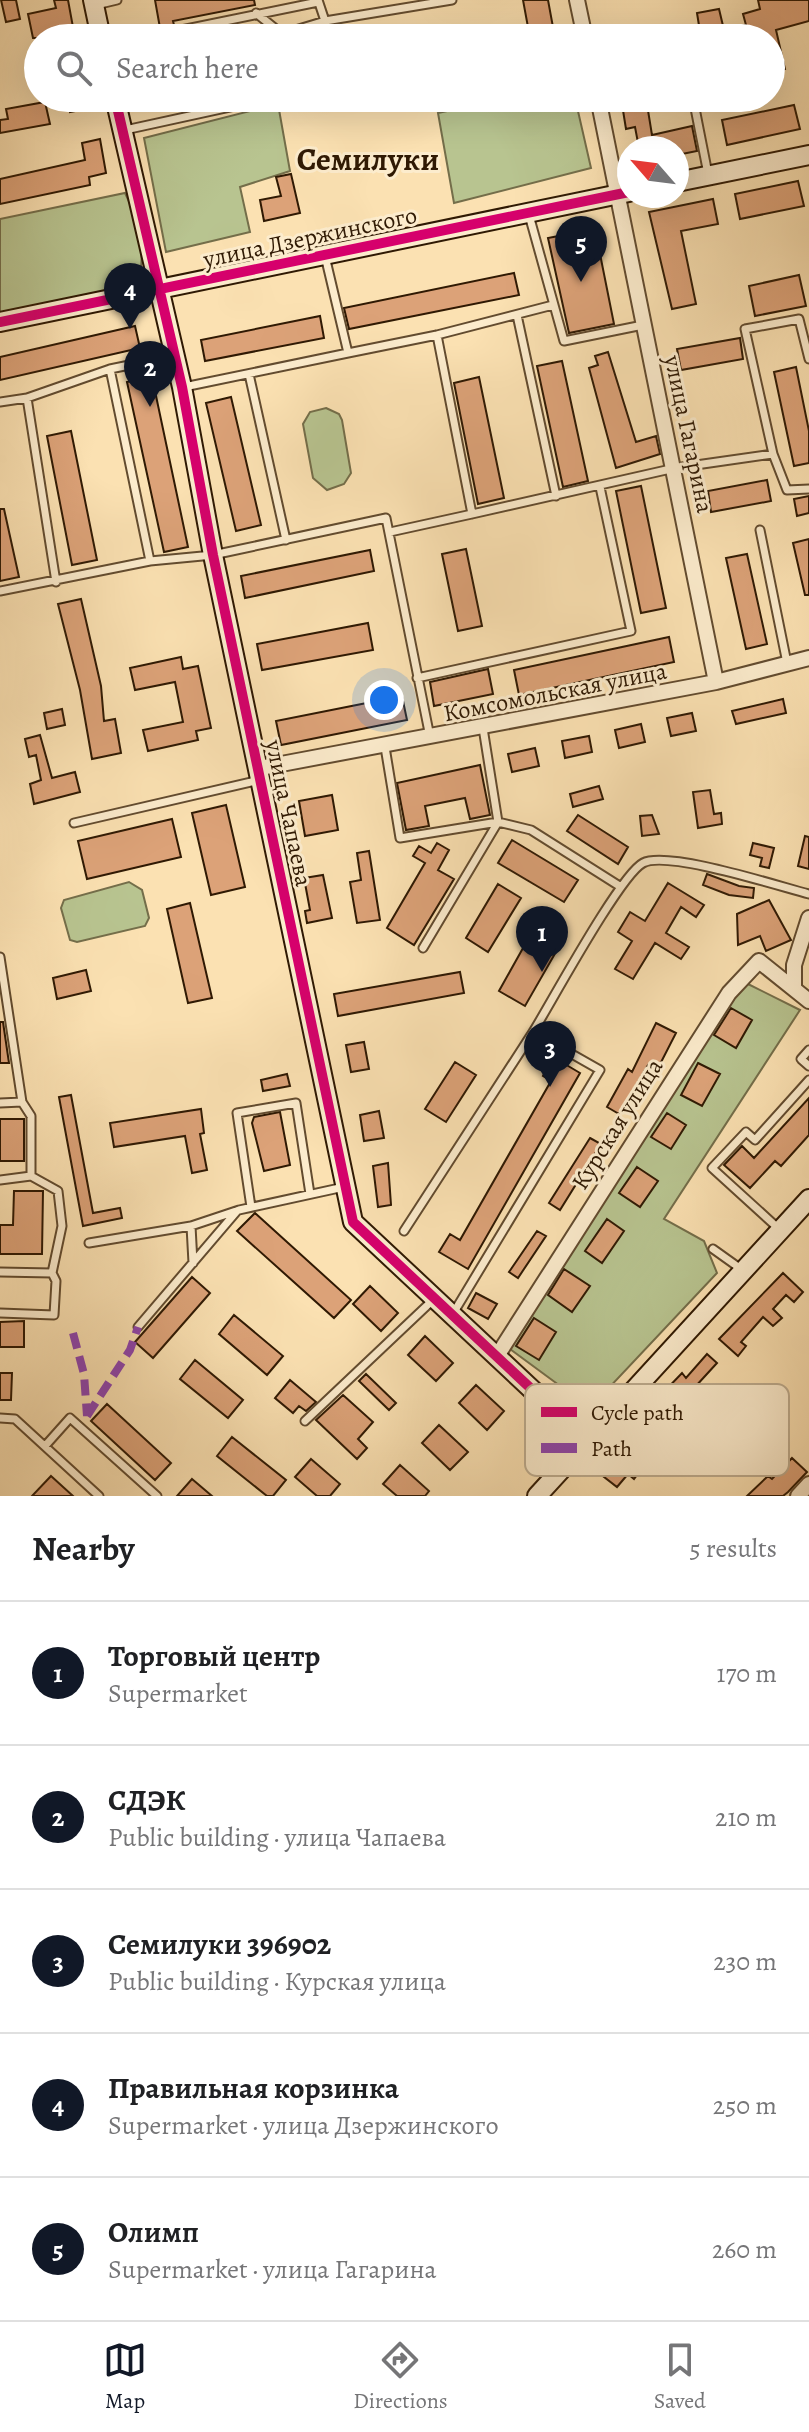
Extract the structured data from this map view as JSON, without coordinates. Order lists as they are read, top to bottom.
{
  "streets": {
    "street": [
      "улица Дзержинского",
      "улица Гагарина",
      "Комсомольская улица",
      "улица Чапаева",
      "Курская улица"
    ]
  },
  "crossings": [
    ["улица Дзержинского", "улица Чапаева"],
    ["улица Гагарина", "Комсомольская улица"],
    ["Комсомольская улица", "улица Чапаева"],
    ["улица Чапаева", "Курская улица"]
  ],
  "districts": ["Семилуки"],
  "legend": ["Cycle path", "Path"],
  "north": "top left",
  "page": {
    "search": "Search here",
    "pins": [
      "5",
      "4",
      "2",
      "1",
      "3"
    ],
    "heading": ["Nearby", "5 results"],
    "list": [
      {
        "mark": "1",
        "name": "Торговый центр",
        "note": "Supermarket",
        "value": "170 m"
      },
      {
        "mark": "2",
        "name": "СДЭК",
        "note": "Public building · улица Чапаева",
        "value": "210 m"
      },
      {
        "mark": "3",
        "name": "Семилуки 396902",
        "note": "Public building · Курская улица",
        "value": "230 m"
      },
      {
        "mark": "4",
        "name": "Правильная корзинка",
        "note": "Supermarket · улица Дзержинского",
        "value": "250 m"
      },
      {
        "mark": "5",
        "name": "Олимп",
        "note": "Supermarket · улица Гагарина",
        "value": "260 m"
      }
    ],
    "nav": ["Map", "Directions", "Saved"]
  }
}
